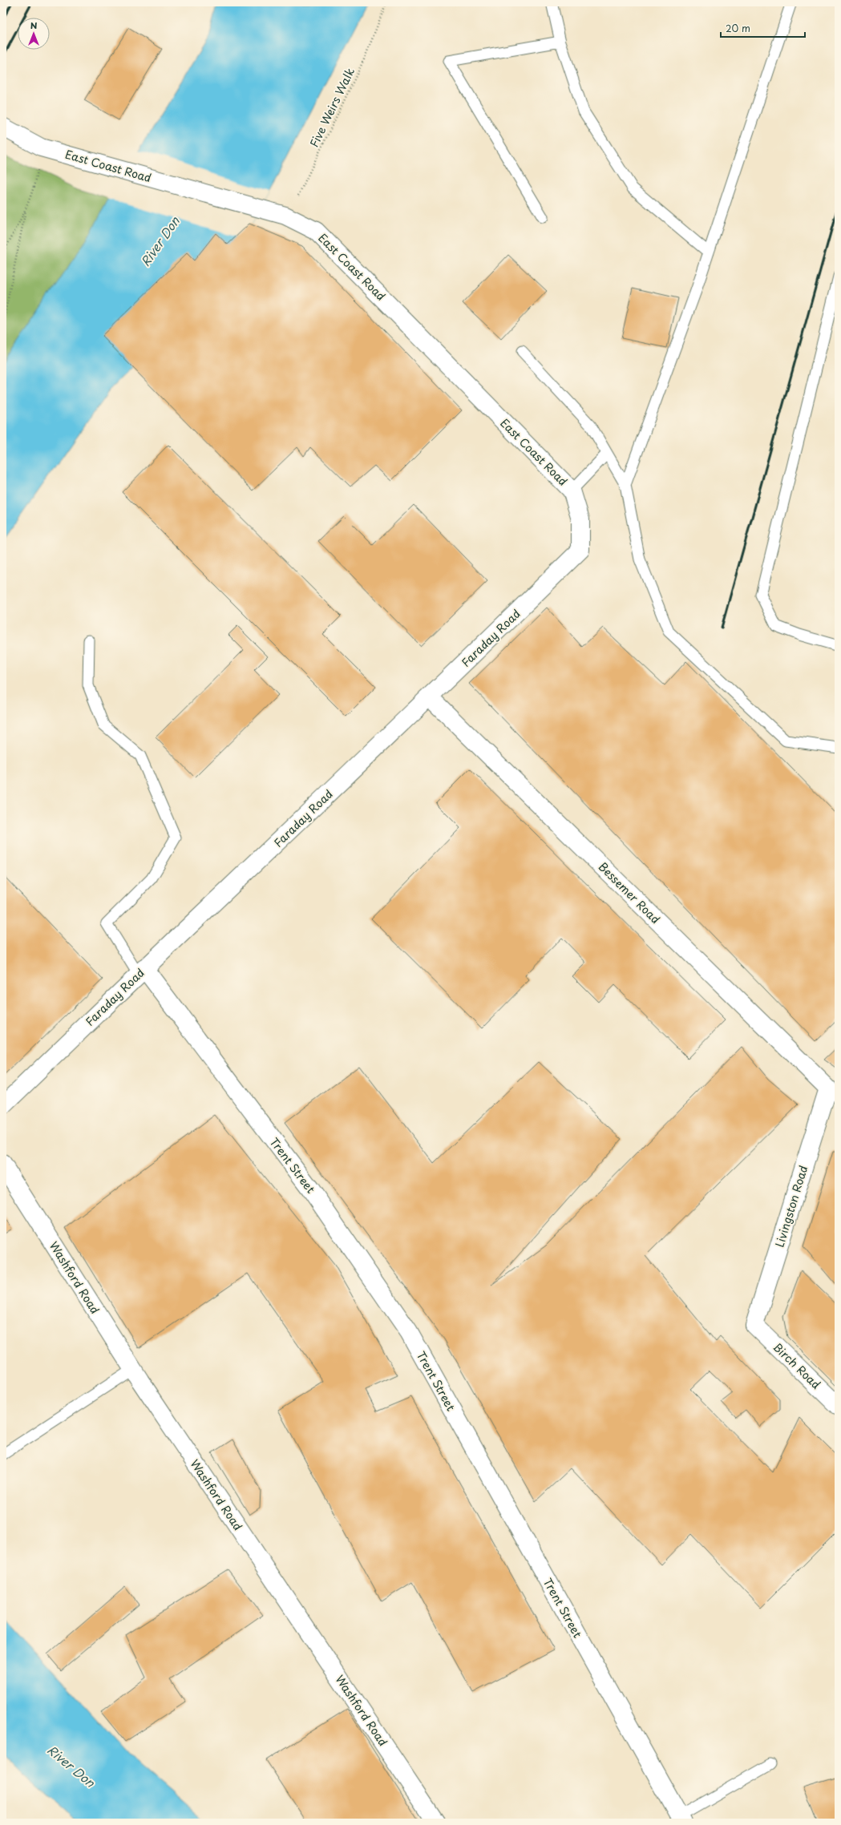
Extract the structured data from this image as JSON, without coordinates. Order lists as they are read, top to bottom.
{
  "streets": {
    "street": [
      "East Coast Road",
      "Faraday Road",
      "Bessemer Road",
      "Trent Street",
      "Livingston Road",
      "Washford Road",
      "Birch Road"
    ],
    "path": ["Five Weirs Walk"]
  },
  "crossings": [
    ["Five Weirs Walk", "East Coast Road"],
    ["East Coast Road", "Faraday Road"],
    ["Faraday Road", "Bessemer Road"],
    ["Faraday Road", "Trent Street"],
    ["Bessemer Road", "Livingston Road"],
    ["Livingston Road", "Birch Road"]
  ],
  "water": ["River Don"],
  "scale_bar": "20 m",
  "north": "top"
}
